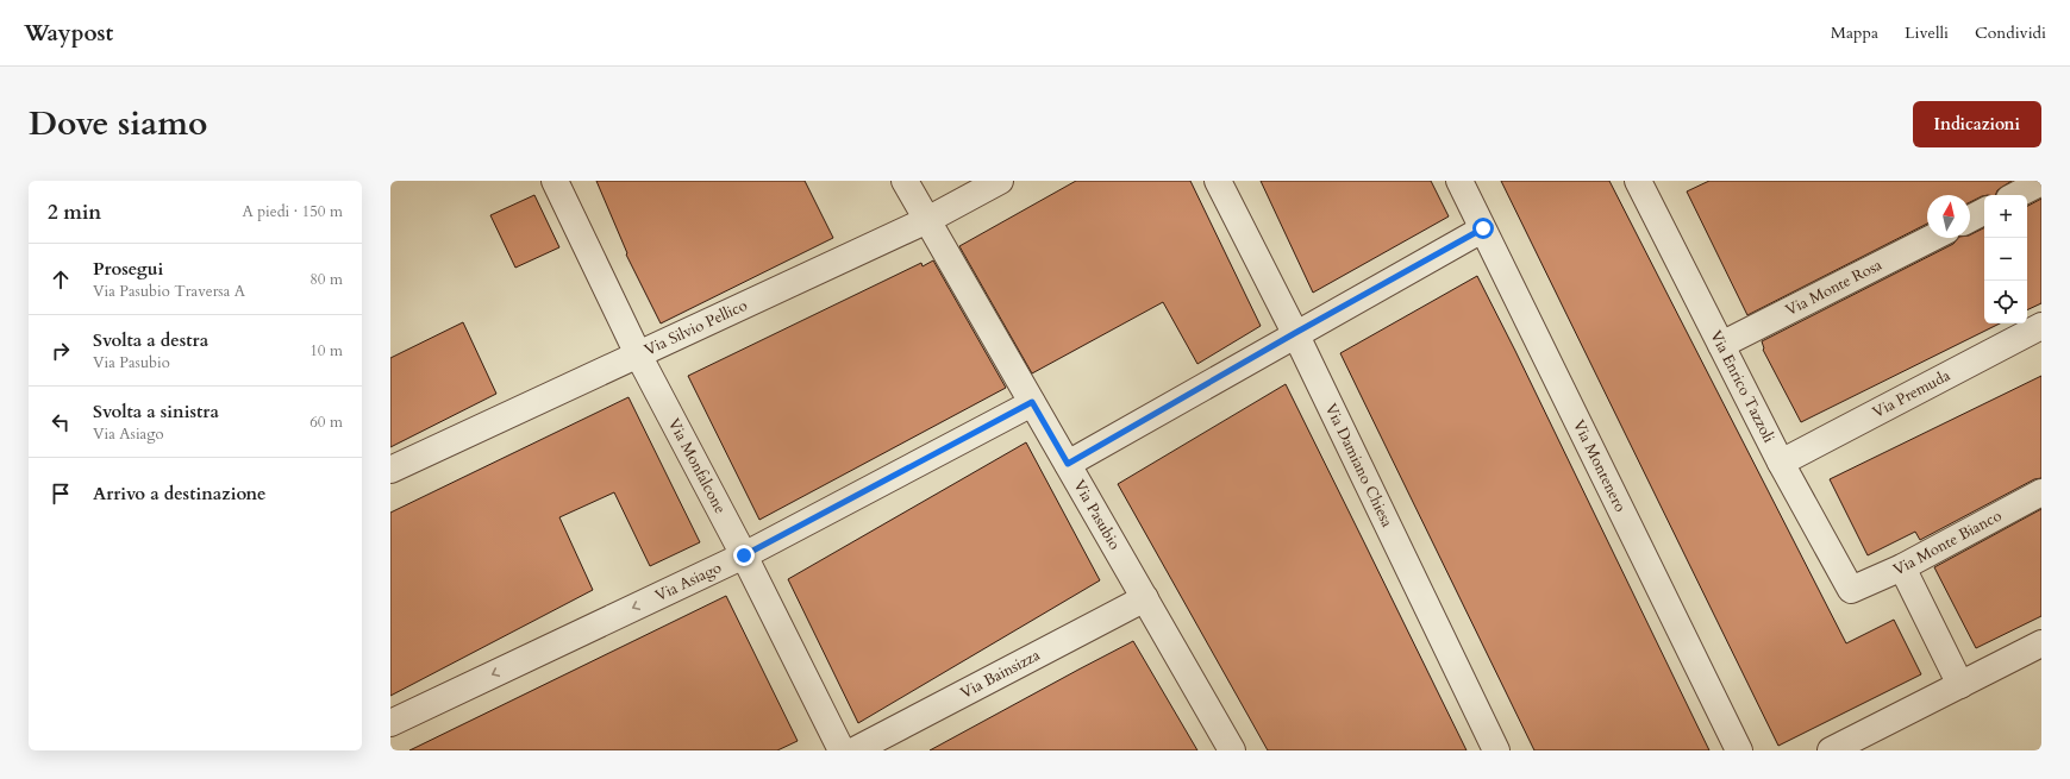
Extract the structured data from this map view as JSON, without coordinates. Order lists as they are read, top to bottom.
{
  "streets": {
    "street": [
      "Via Monte Rosa",
      "Via Silvio Pellico",
      "Via Enrico Tazzoli",
      "Via Premuda",
      "Via Damiano Chiesa",
      "Via Monfalcone",
      "Via Montenero",
      "Via Pasubio",
      "Via Monte Bianco",
      "Via Asiago",
      "Via Bainsizza"
    ]
  },
  "crossings": [
    ["Via Monte Rosa", "Via Enrico Tazzoli"],
    ["Via Silvio Pellico", "Via Monfalcone"],
    ["Via Silvio Pellico", "Via Pasubio"],
    ["Via Enrico Tazzoli", "Via Premuda"],
    ["Via Enrico Tazzoli", "Via Monte Bianco"],
    ["Via Monfalcone", "Via Asiago"],
    ["Via Pasubio", "Via Asiago"],
    ["Via Pasubio", "Via Bainsizza"]
  ],
  "one_way": ["Via Asiago"],
  "north": "top",
  "page": {
    "header": "Waypost",
    "nav": ["Mappa", "Livelli", "Condividi"],
    "title": "Dove siamo",
    "buttons": "Indicazioni",
    "heading": ["2 min", "A piedi · 150 m"],
    "map_buttons": ["+", "−"],
    "list": [
      ["Prosegui", "Via Pasubio Traversa A", "80 m"],
      ["Svolta a destra", "Via Pasubio", "10 m"],
      ["Svolta a sinistra", "Via Asiago", "60 m"],
      "Arrivo a destinazione"
    ]
  }
}
